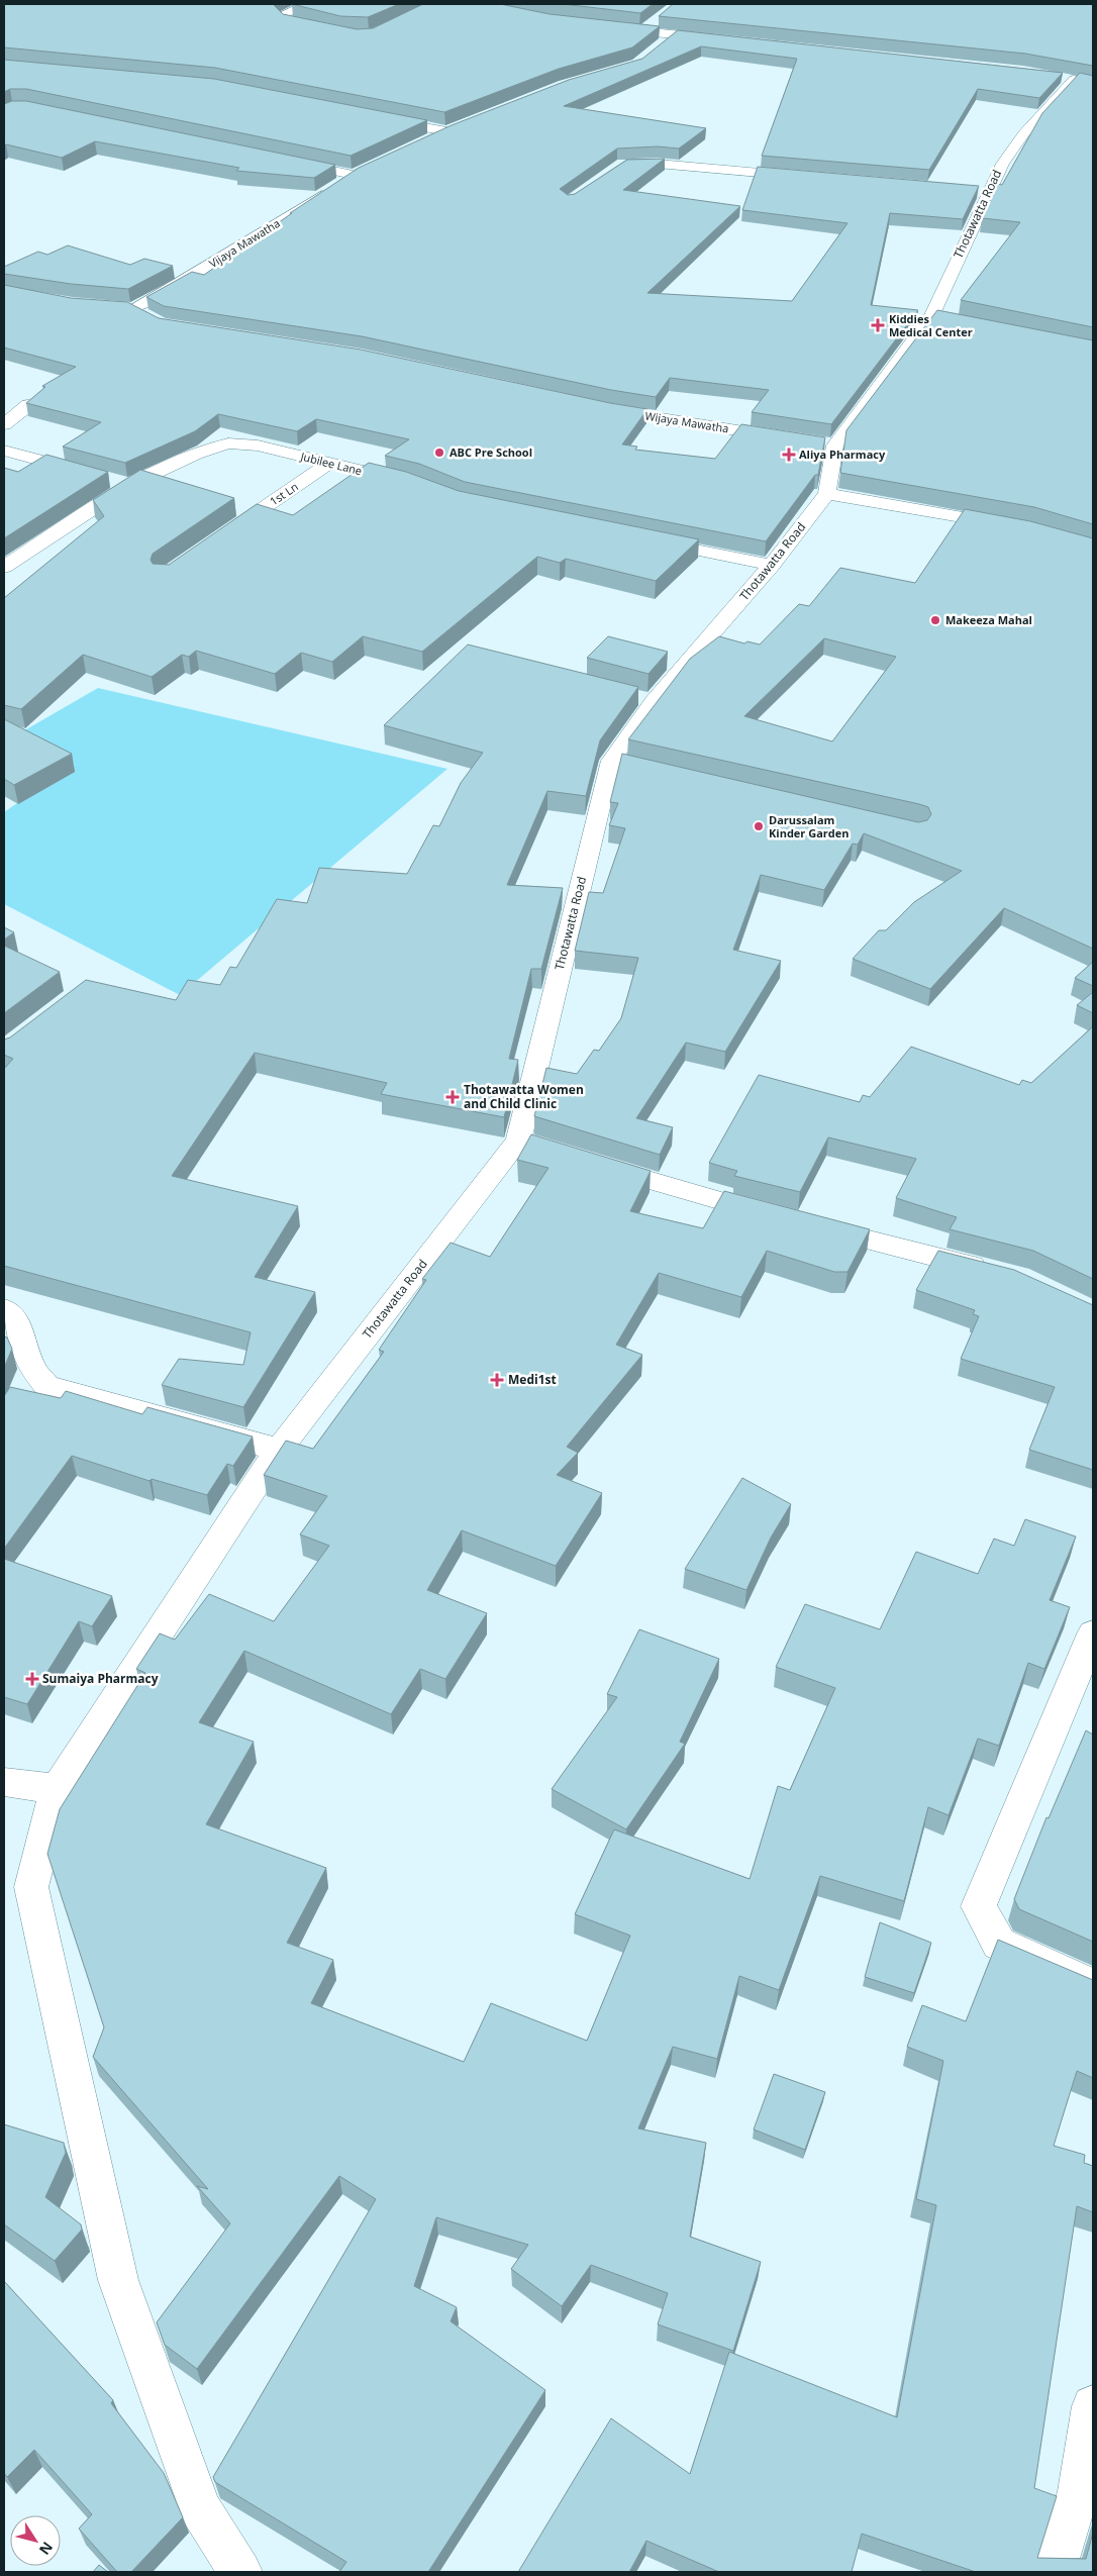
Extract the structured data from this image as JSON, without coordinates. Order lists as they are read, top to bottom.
{
  "streets": {
    "street": [
      "Thotawatta Road",
      "Vijaya Mawatha",
      "Wijaya Mawatha",
      "Jubilee Lane",
      "1st Ln"
    ]
  },
  "crossings": [
    ["Jubilee Lane", "1st Ln"]
  ],
  "places": {
    "health": [
      "Kiddies Medical Center",
      "Aliya Pharmacy",
      "Thotawatta Women and Child Clinic",
      "Medi1st",
      "Sumaiya Pharmacy"
    ],
    "other": ["ABC Pre School", "Makeeza Mahal", "Darussalam Kinder Garden"]
  },
  "north": "bottom right"
}
